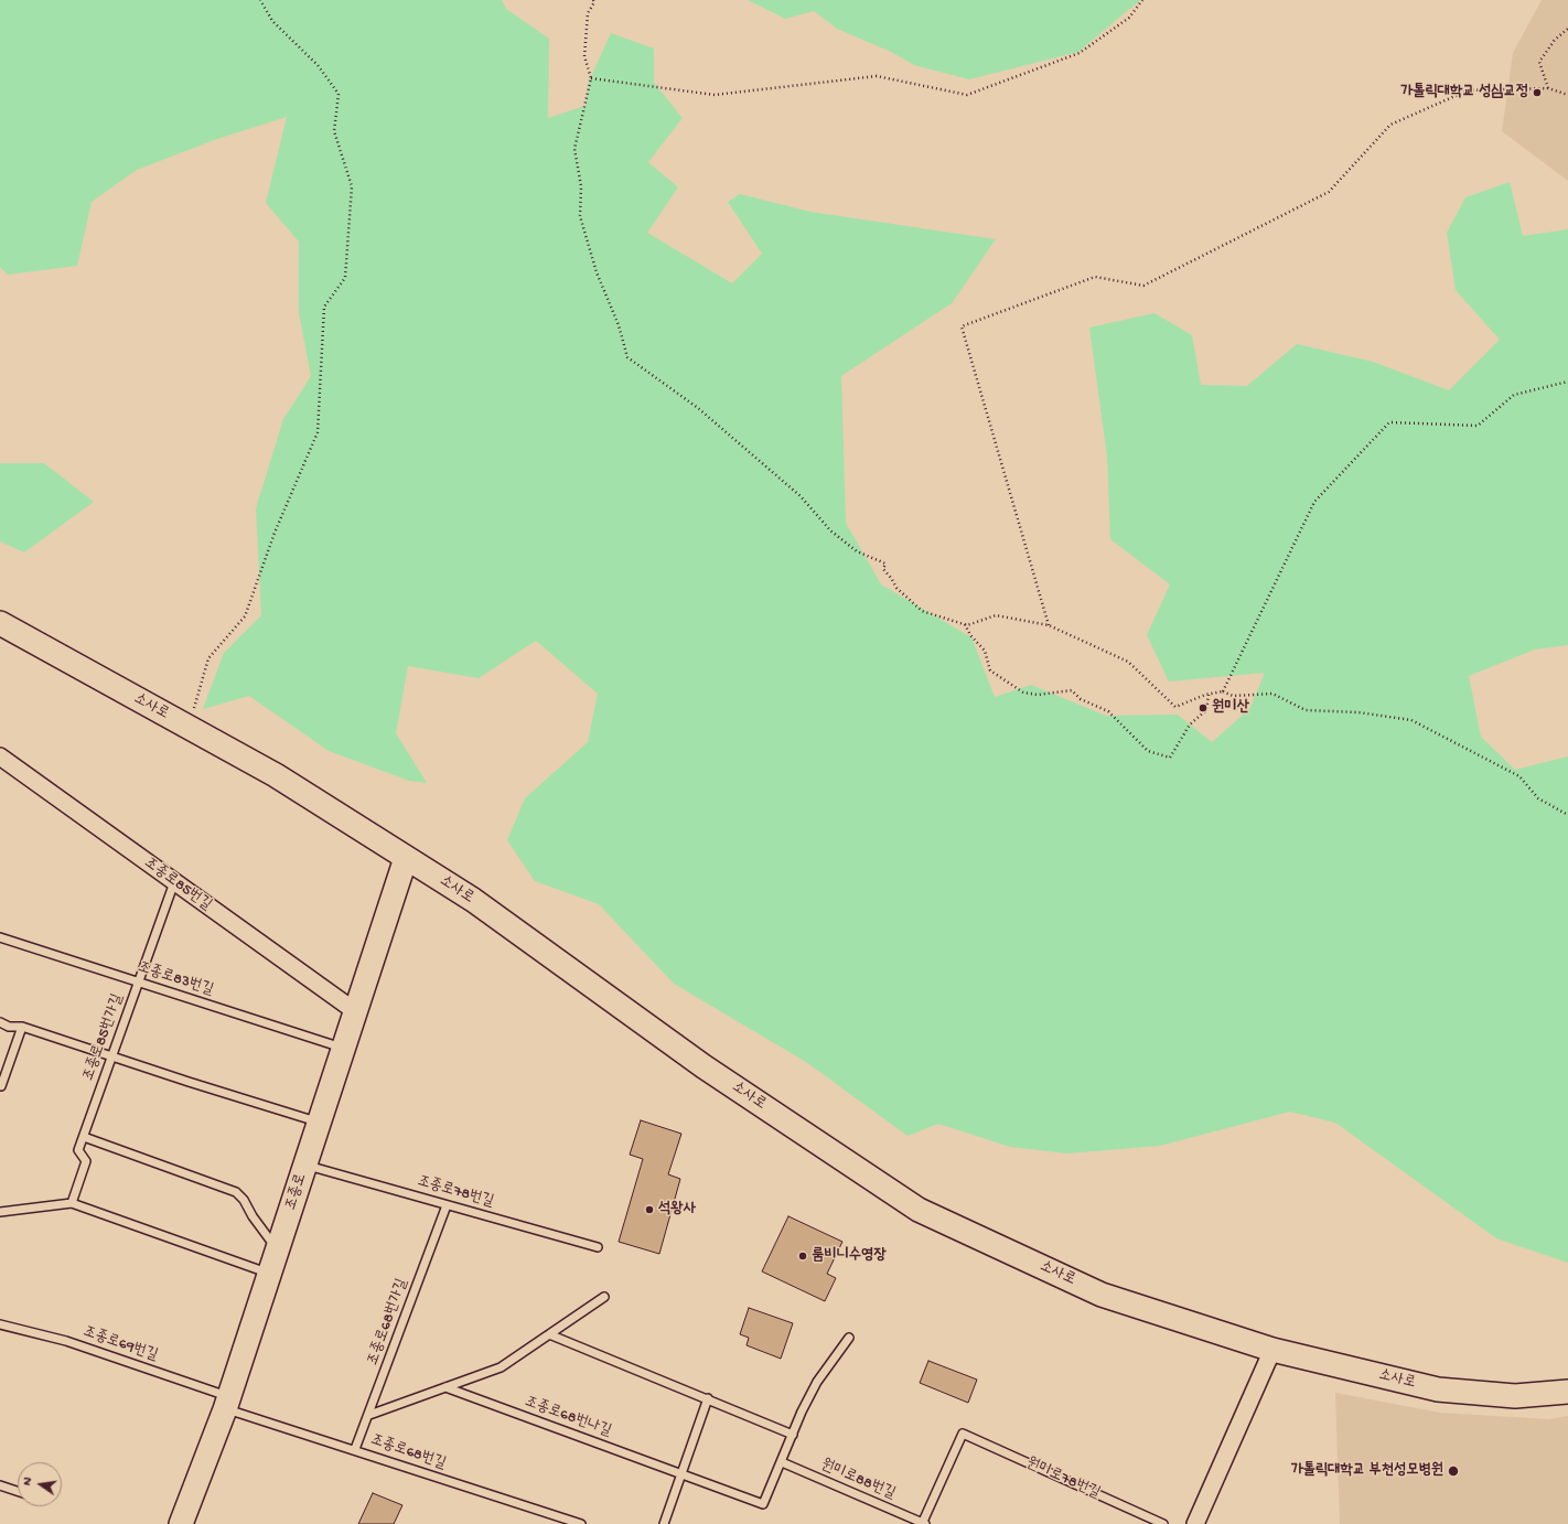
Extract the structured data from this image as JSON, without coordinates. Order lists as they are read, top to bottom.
{
  "streets": {
    "street": ["소사로", "조종로85번길", "조종로"],
    "lane": [
      "조종로83번길",
      "조종로85번가길",
      "조종로78번길",
      "조종로68번가길",
      "조종로69번길",
      "조종로68번나길",
      "조종로68번길",
      "원미로78번길",
      "원미로88번길"
    ]
  },
  "crossings": [
    ["소사로", "조종로"],
    ["조종로85번길", "조종로85번가길"],
    ["조종로85번길", "조종로"],
    ["조종로83번길", "조종로85번가길"],
    ["조종로83번길", "조종로"],
    ["조종로", "조종로78번길"],
    ["조종로", "조종로69번길"],
    ["조종로", "조종로68번길"],
    ["조종로78번길", "조종로68번가길"],
    ["조종로68번가길", "조종로68번길"],
    ["조종로69번길", "조종로68번길"],
    ["조종로68번나길", "원미로88번길"],
    ["원미로78번길", "원미로88번길"]
  ],
  "places": [
    "가톨릭대학교 성심교정",
    "원미산",
    "석왕사",
    "룸비니수영장",
    "가톨릭대학교 부천성모병원"
  ],
  "north": "left"
}
